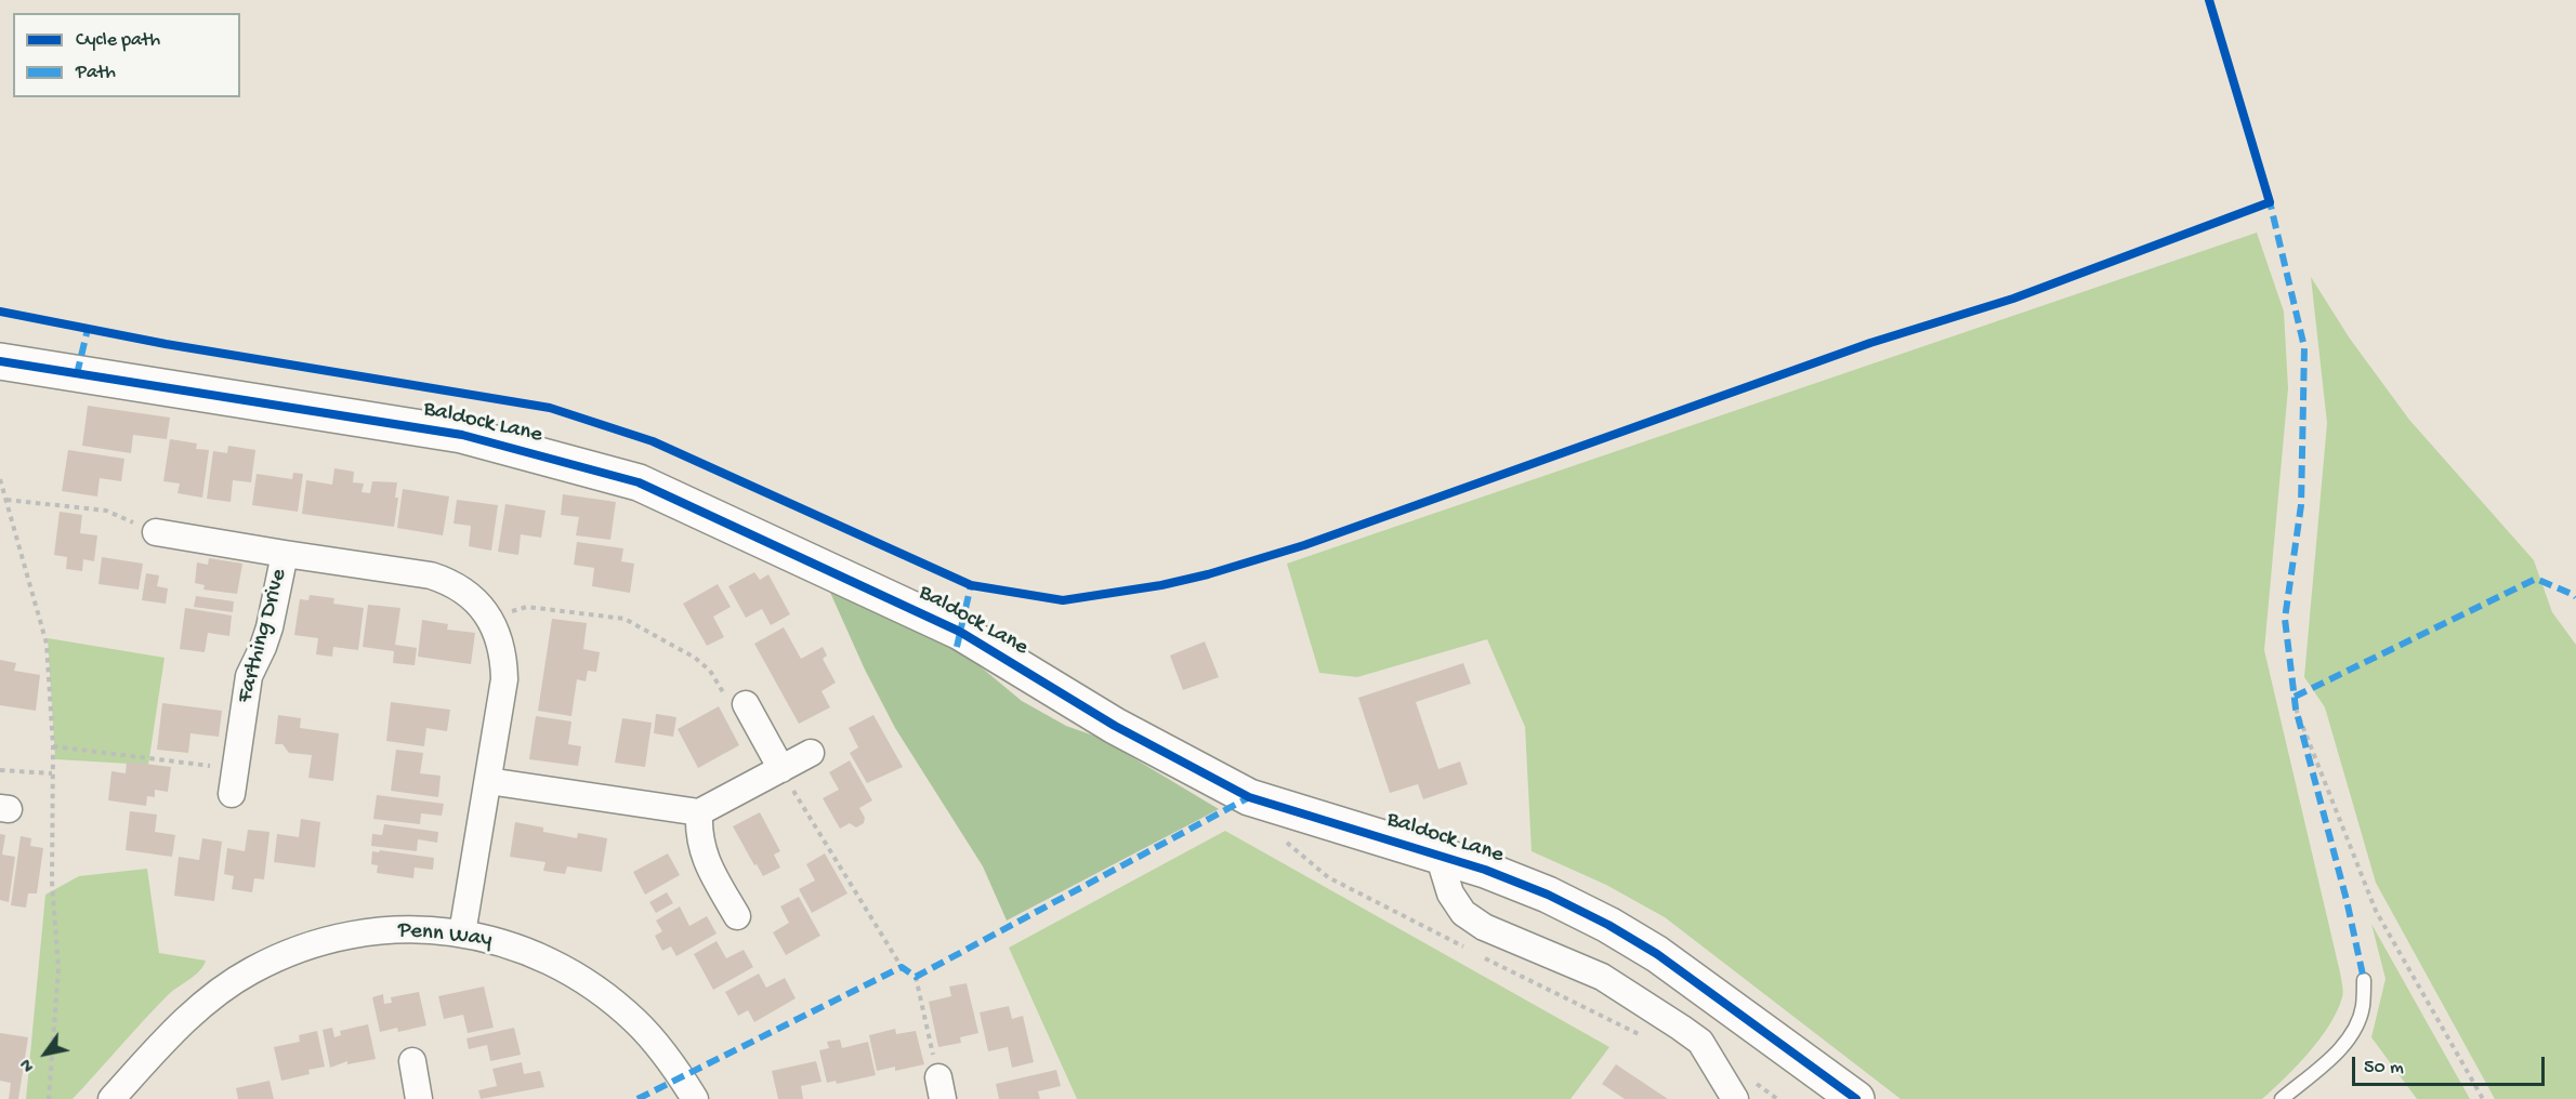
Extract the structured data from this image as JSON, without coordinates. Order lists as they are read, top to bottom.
{
  "streets": {
    "street": ["Baldock Lane", "Farthing Drive", "Penn Way"]
  },
  "crossings": [
    ["Farthing Drive", "Penn Way"]
  ],
  "legend": ["Cycle path", "Path"],
  "scale_bar": "50 m",
  "north": "bottom left"
}
